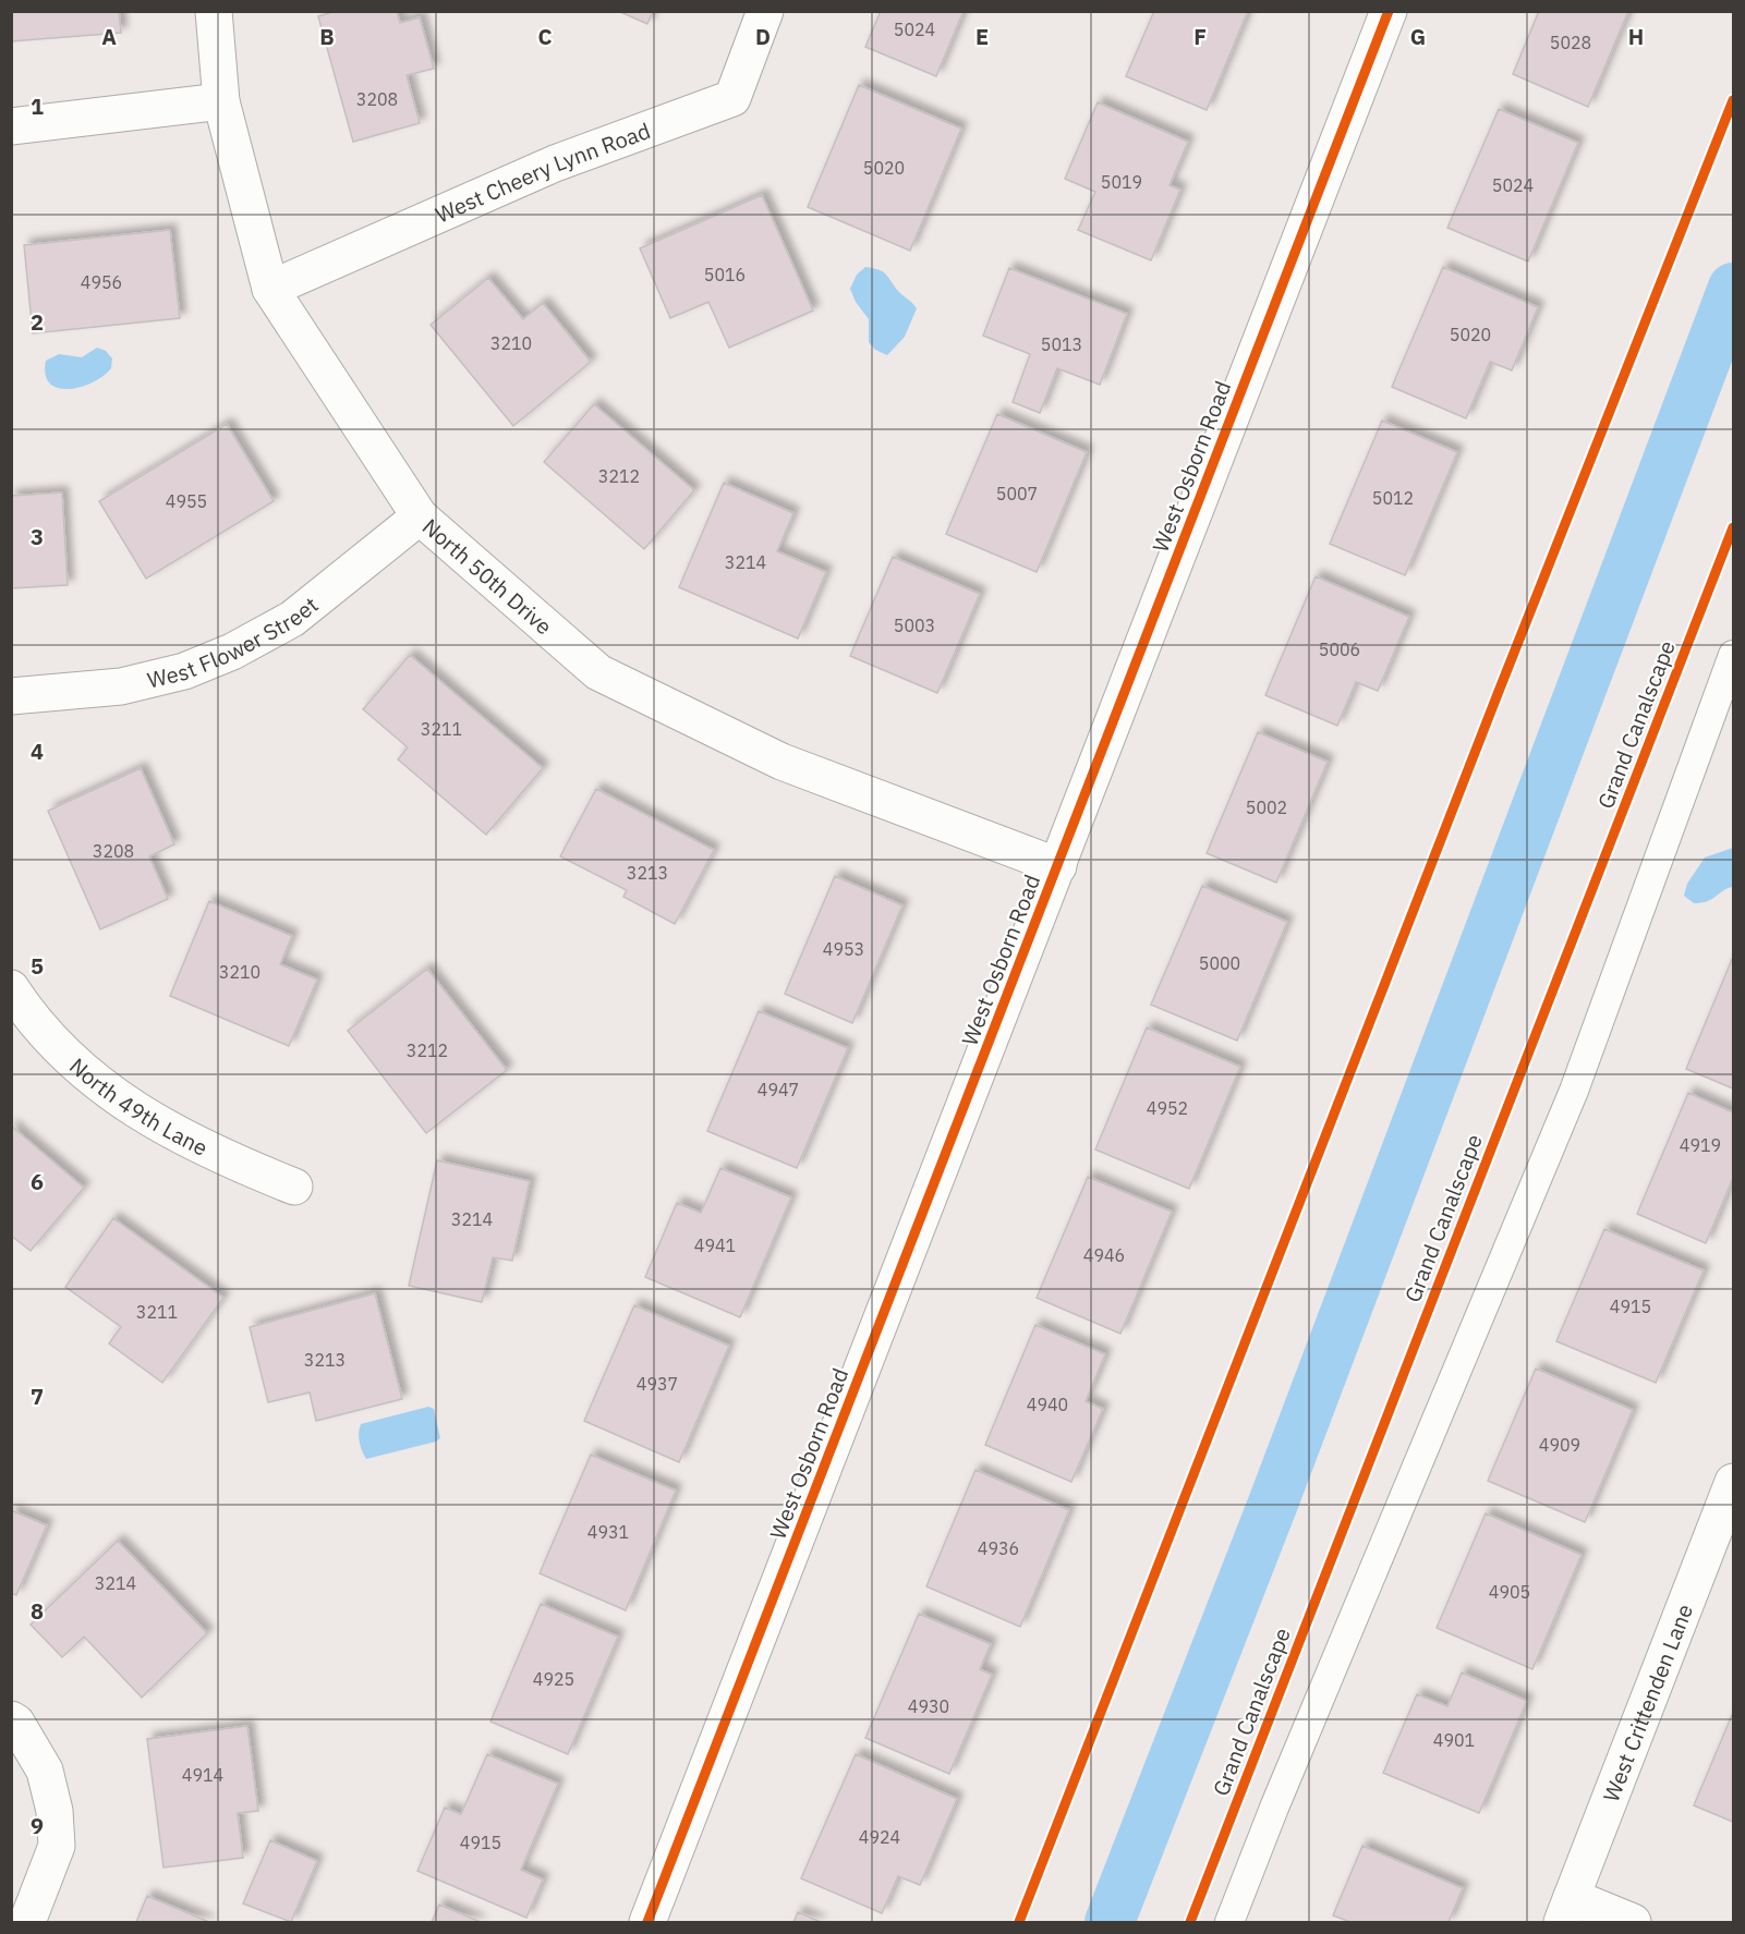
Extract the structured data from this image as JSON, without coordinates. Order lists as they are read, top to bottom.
{
  "streets": {
    "street": [
      "West Cheery Lynn Road",
      "West Osborn Road",
      "North 50th Drive",
      "West Flower Street",
      "North 49th Lane",
      "West Crittenden Lane"
    ],
    "cycle path": ["Grand Canalscape"]
  },
  "crossings": [
    ["West Cheery Lynn Road", "North 50th Drive"],
    ["West Osborn Road", "North 50th Drive"],
    ["North 50th Drive", "West Flower Street"]
  ],
  "house_numbers": [
    "5024",
    "5028",
    "3208",
    "5020",
    "5019",
    "5024",
    "5016",
    "4956",
    "5020",
    "3210",
    "5013",
    "3212",
    "5007",
    "5012",
    "4955",
    "3214",
    "5003",
    "5006",
    "3211",
    "5002",
    "3208",
    "3213",
    "4953",
    "5000",
    "3210",
    "3212",
    "4947",
    "4952",
    "4919",
    "3214",
    "4941",
    "4946",
    "4915",
    "3211",
    "3213",
    "4937",
    "4940",
    "4909",
    "4931",
    "4936",
    "3214",
    "4905",
    "4925",
    "4930",
    "4901",
    "4914",
    "4924",
    "4915"
  ],
  "grid": {
    "columns": [
      "A",
      "B",
      "C",
      "D",
      "E",
      "F",
      "G",
      "H"
    ],
    "rows": [
      "1",
      "2",
      "3",
      "4",
      "5",
      "6",
      "7",
      "8",
      "9"
    ]
  }
}
